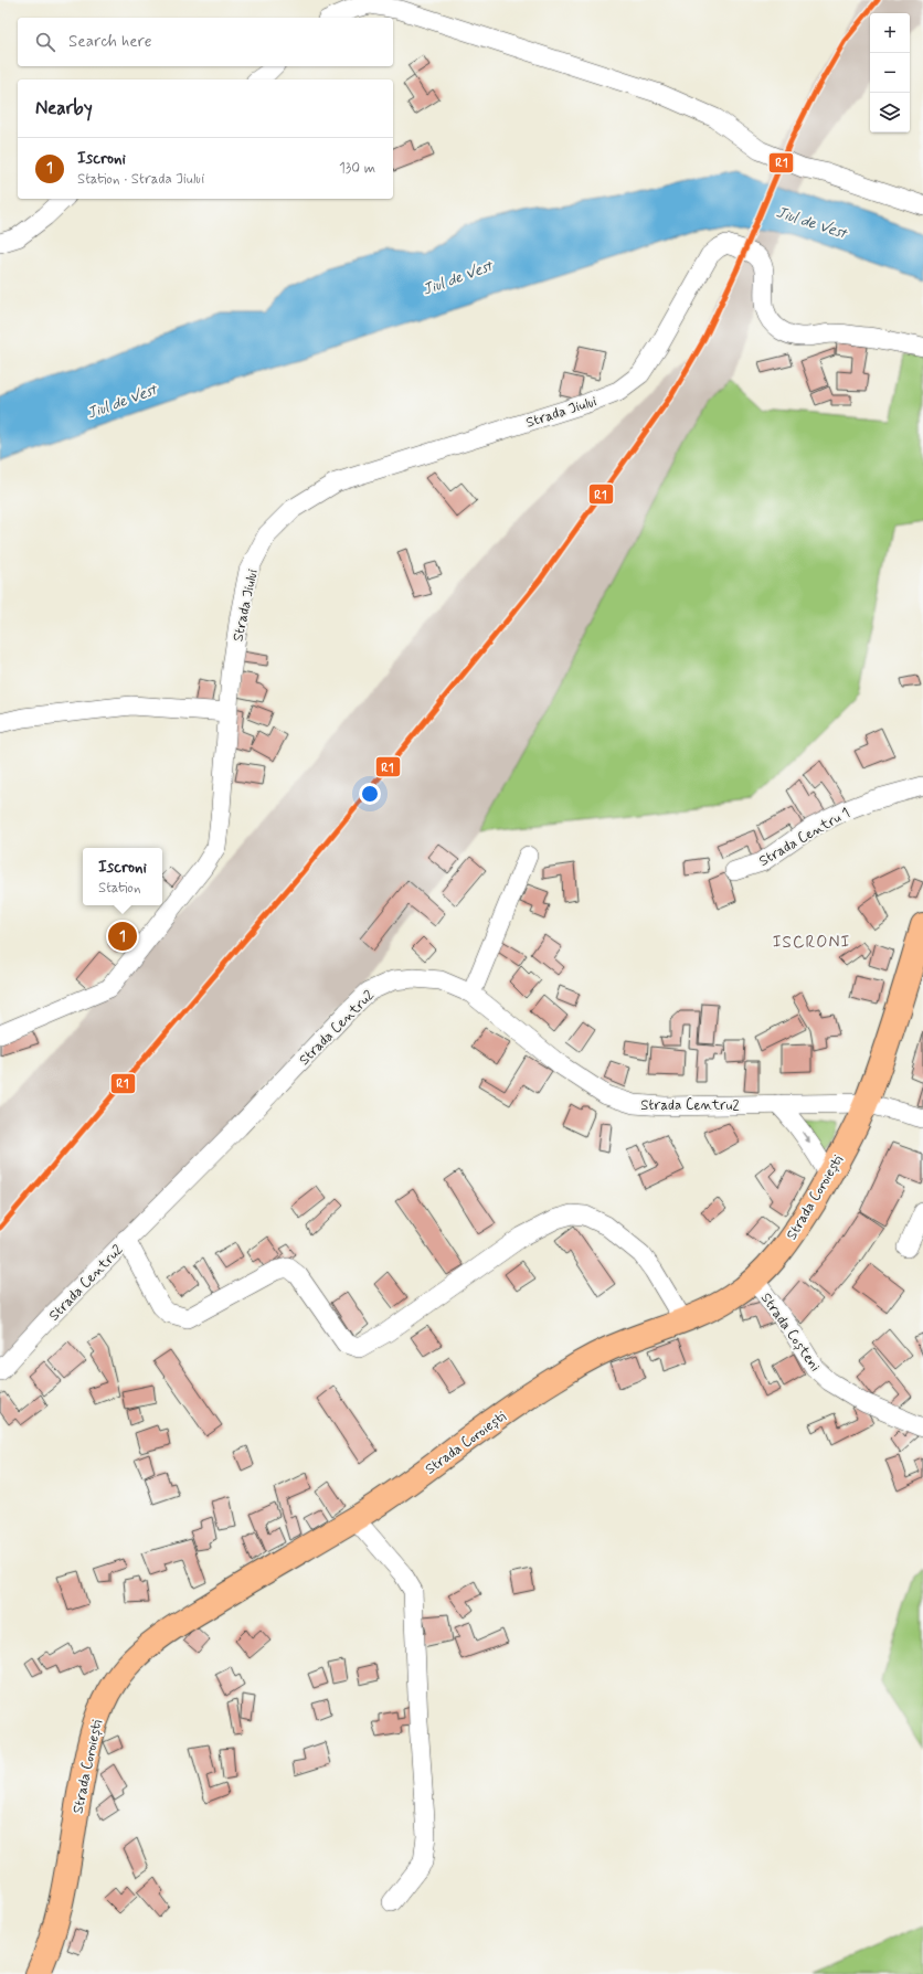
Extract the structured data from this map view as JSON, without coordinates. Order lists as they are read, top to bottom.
{
  "streets": {
    "main road": ["Strada Coroiești"],
    "street": [
      "Strada Jiului",
      "Strada Centru 1",
      "Strada Centru2",
      "Strada Coșteni"
    ]
  },
  "crossings": [
    ["Strada Centru2", "Strada Coroiești"],
    ["Strada Coroiești", "Strada Coșteni"]
  ],
  "districts": ["ISCRONI"],
  "water": ["Jiul de Vest"],
  "lines": ["transit line R1"],
  "page": {
    "map_buttons": ["+", "−"],
    "search": "Search here",
    "heading": "Nearby",
    "list": [
      {
        "mark": "1",
        "name": "Iscroni",
        "note": "Station · Strada Jiului",
        "value": "130 m"
      }
    ],
    "popup": ["Iscroni", "Station"],
    "pins": "1"
  }
}
